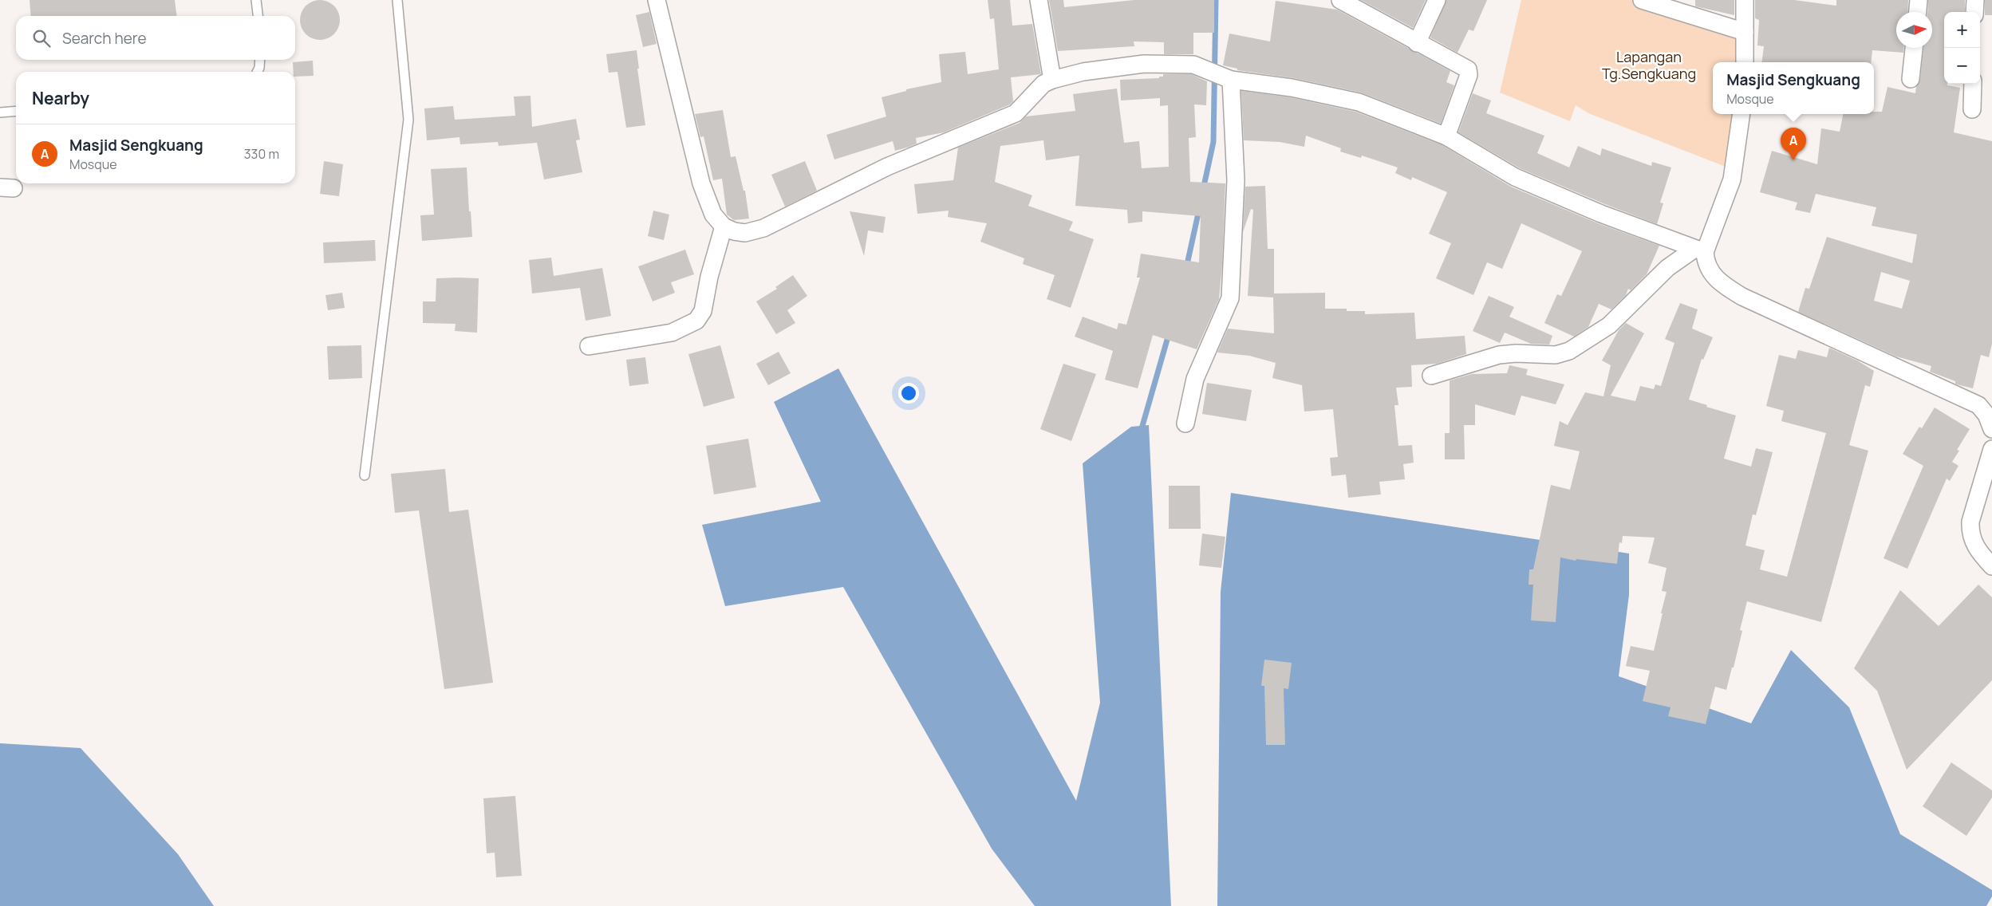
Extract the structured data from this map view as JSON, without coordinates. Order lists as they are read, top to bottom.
{
  "parks": ["Lapangan Tg.Sengkuang"],
  "north": "right",
  "page": {
    "map_buttons": ["+", "−"],
    "search": "Search here",
    "popup": ["Masjid Sengkuang", "Mosque"],
    "heading": "Nearby",
    "list": [
      {
        "mark": "A",
        "name": "Masjid Sengkuang",
        "note": "Mosque",
        "value": "330 m"
      }
    ],
    "pins": "A"
  }
}
